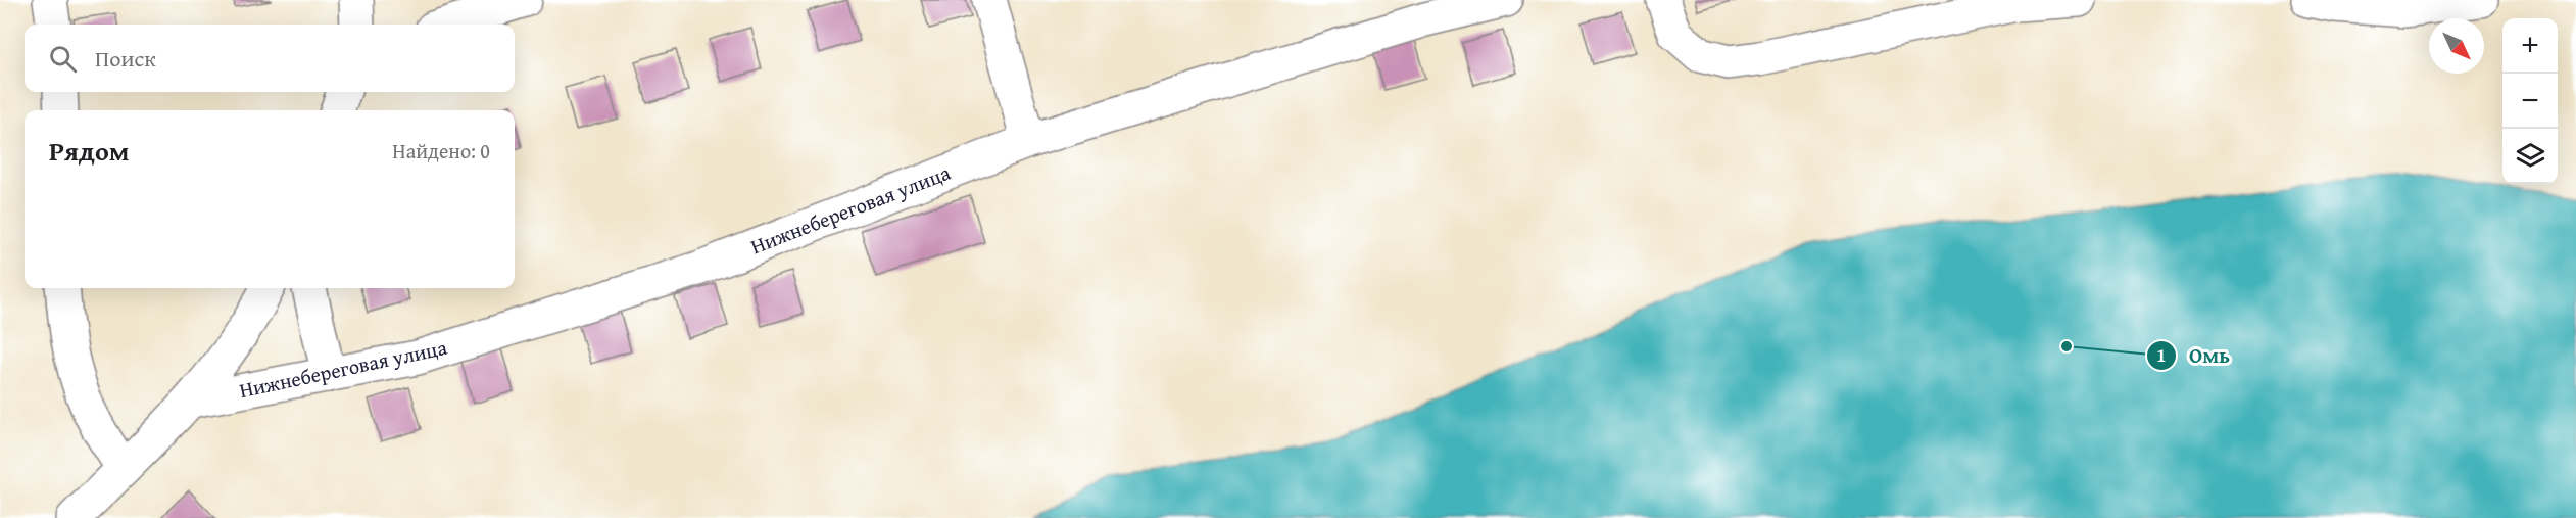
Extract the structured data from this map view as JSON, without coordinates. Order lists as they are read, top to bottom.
{
  "streets": {
    "street": ["Нижнебереговая улица"]
  },
  "places": ["Омь"],
  "north": "bottom right",
  "page": {
    "map_buttons": ["+", "−"],
    "search": "Поиск",
    "heading": ["Рядом", "Найдено: 0"]
  }
}
